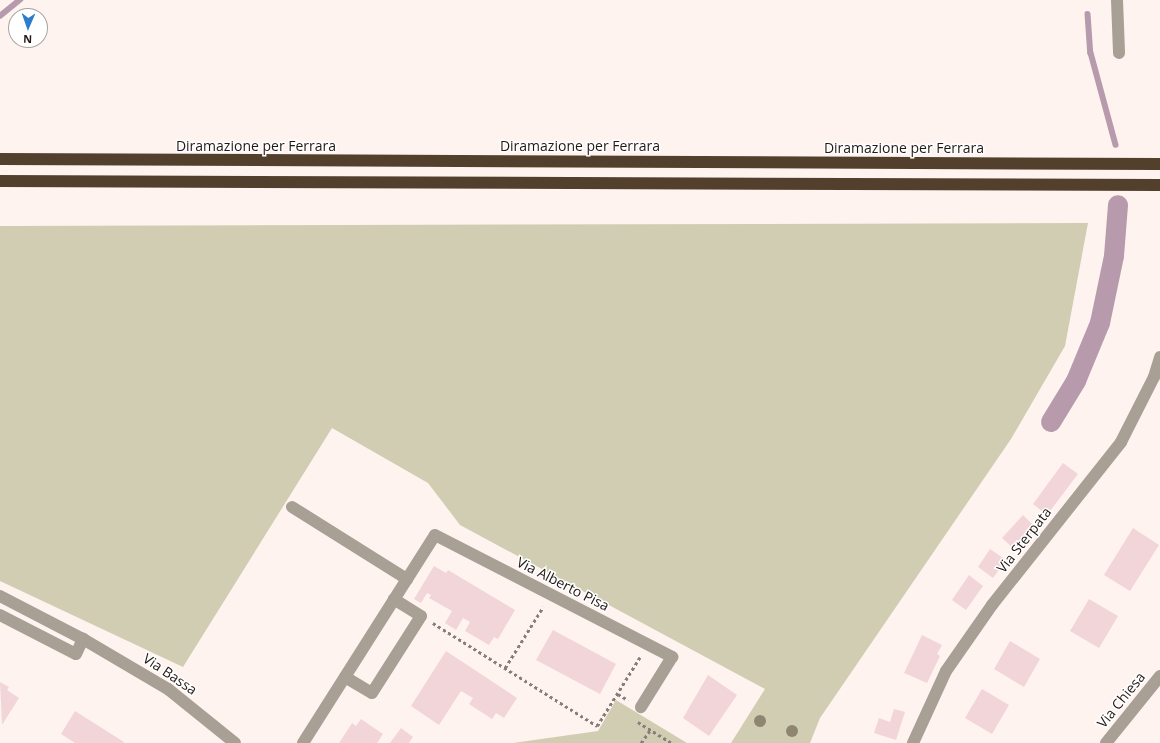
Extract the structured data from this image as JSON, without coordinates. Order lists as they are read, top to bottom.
{
  "streets": {
    "highway": ["Diramazione per Ferrara"],
    "street": [
      "Via Sterpata",
      "Via Alberto Pisa",
      "Via Bassa",
      "Via Chiesa"
    ]
  },
  "north": "bottom"
}
